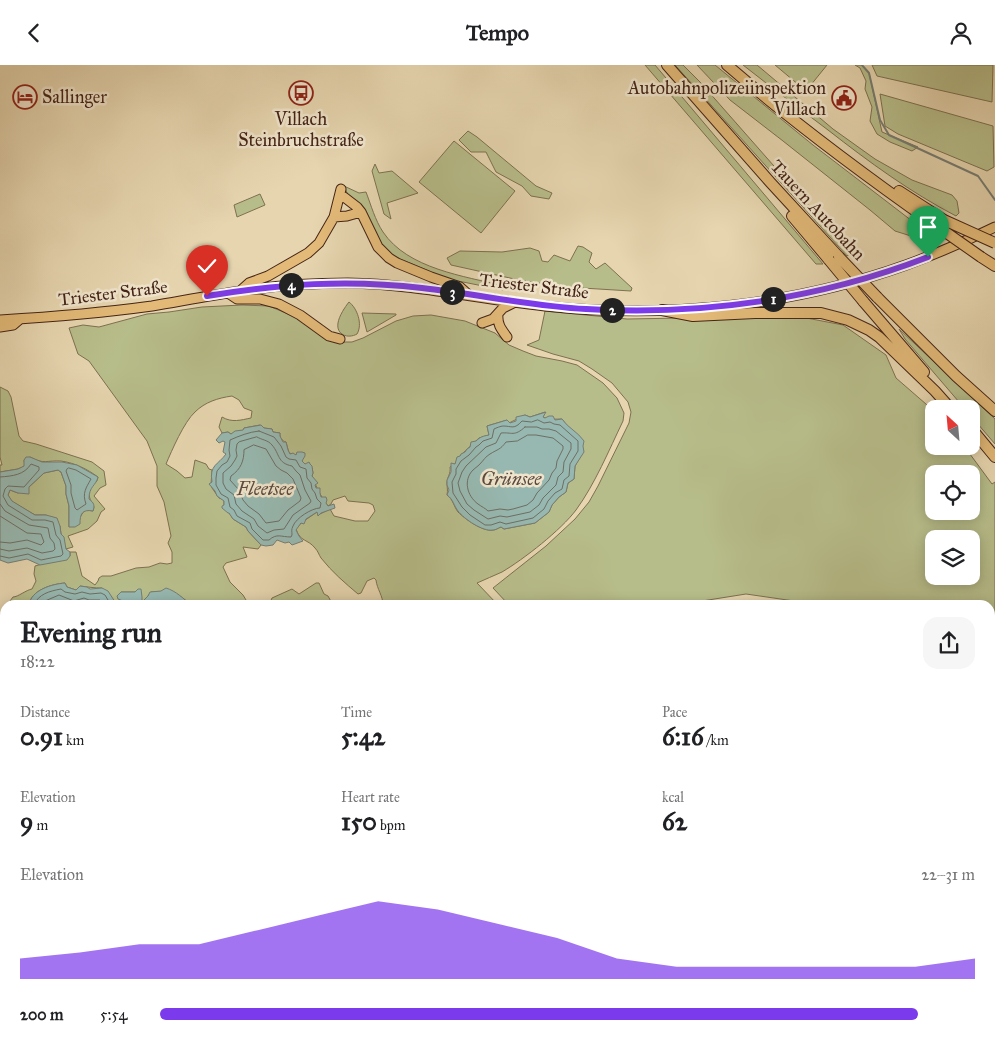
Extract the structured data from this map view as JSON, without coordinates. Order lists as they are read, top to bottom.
{
  "streets": {
    "highway": ["Tauern Autobahn"],
    "main road": ["Triester Straße"]
  },
  "water": ["Grünsee", "Fleetsee"],
  "places": {
    "bus stop": ["Villach Steinbruchstraße"],
    "hotel": ["Sallinger"],
    "public building": ["Autobahnpolizeiinspektion Villach"]
  },
  "north": "top left",
  "page": {
    "header": "Tempo",
    "pins": [
      "4",
      "3",
      "1",
      "2"
    ],
    "heading": ["Evening run", "18:22"],
    "stats": [
      ["Distance", "0.91 km"],
      ["Time", "5:42"],
      ["Pace", "6:16 /km"],
      ["Elevation", "9 m"],
      ["Heart rate", "150 bpm"],
      ["kcal", "62"]
    ],
    "chart": ["Elevation", "22–31 m"],
    "list": [
      {
        "name": "200 m",
        "note": "5:54"
      }
    ]
  }
}
